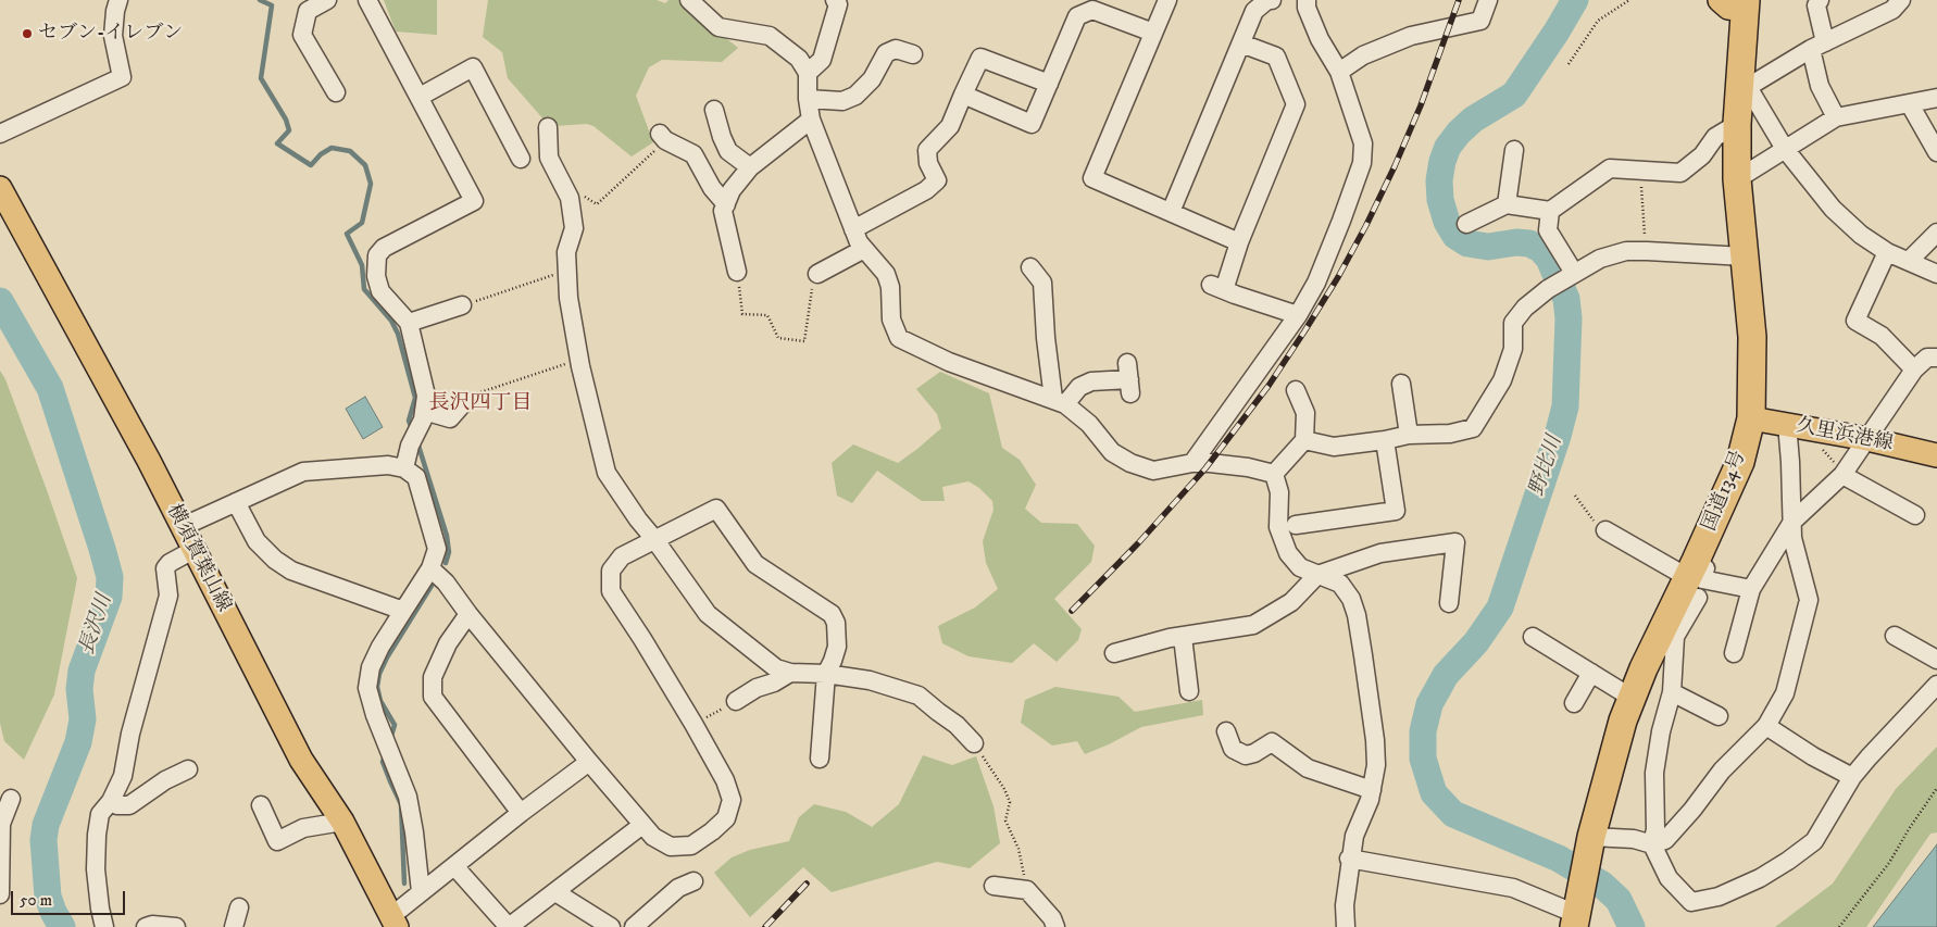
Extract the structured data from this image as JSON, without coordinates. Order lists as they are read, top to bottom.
{
  "streets": {
    "highway": ["国道134号"],
    "main road": ["久里浜港線", "横須賀葉山線"]
  },
  "crossings": [
    ["久里浜港線", "国道134号"]
  ],
  "districts": ["長沢四丁目"],
  "water": ["野比川", "長沢川"],
  "places": ["セブン-イレブン"],
  "scale_bar": "50 m"
}
